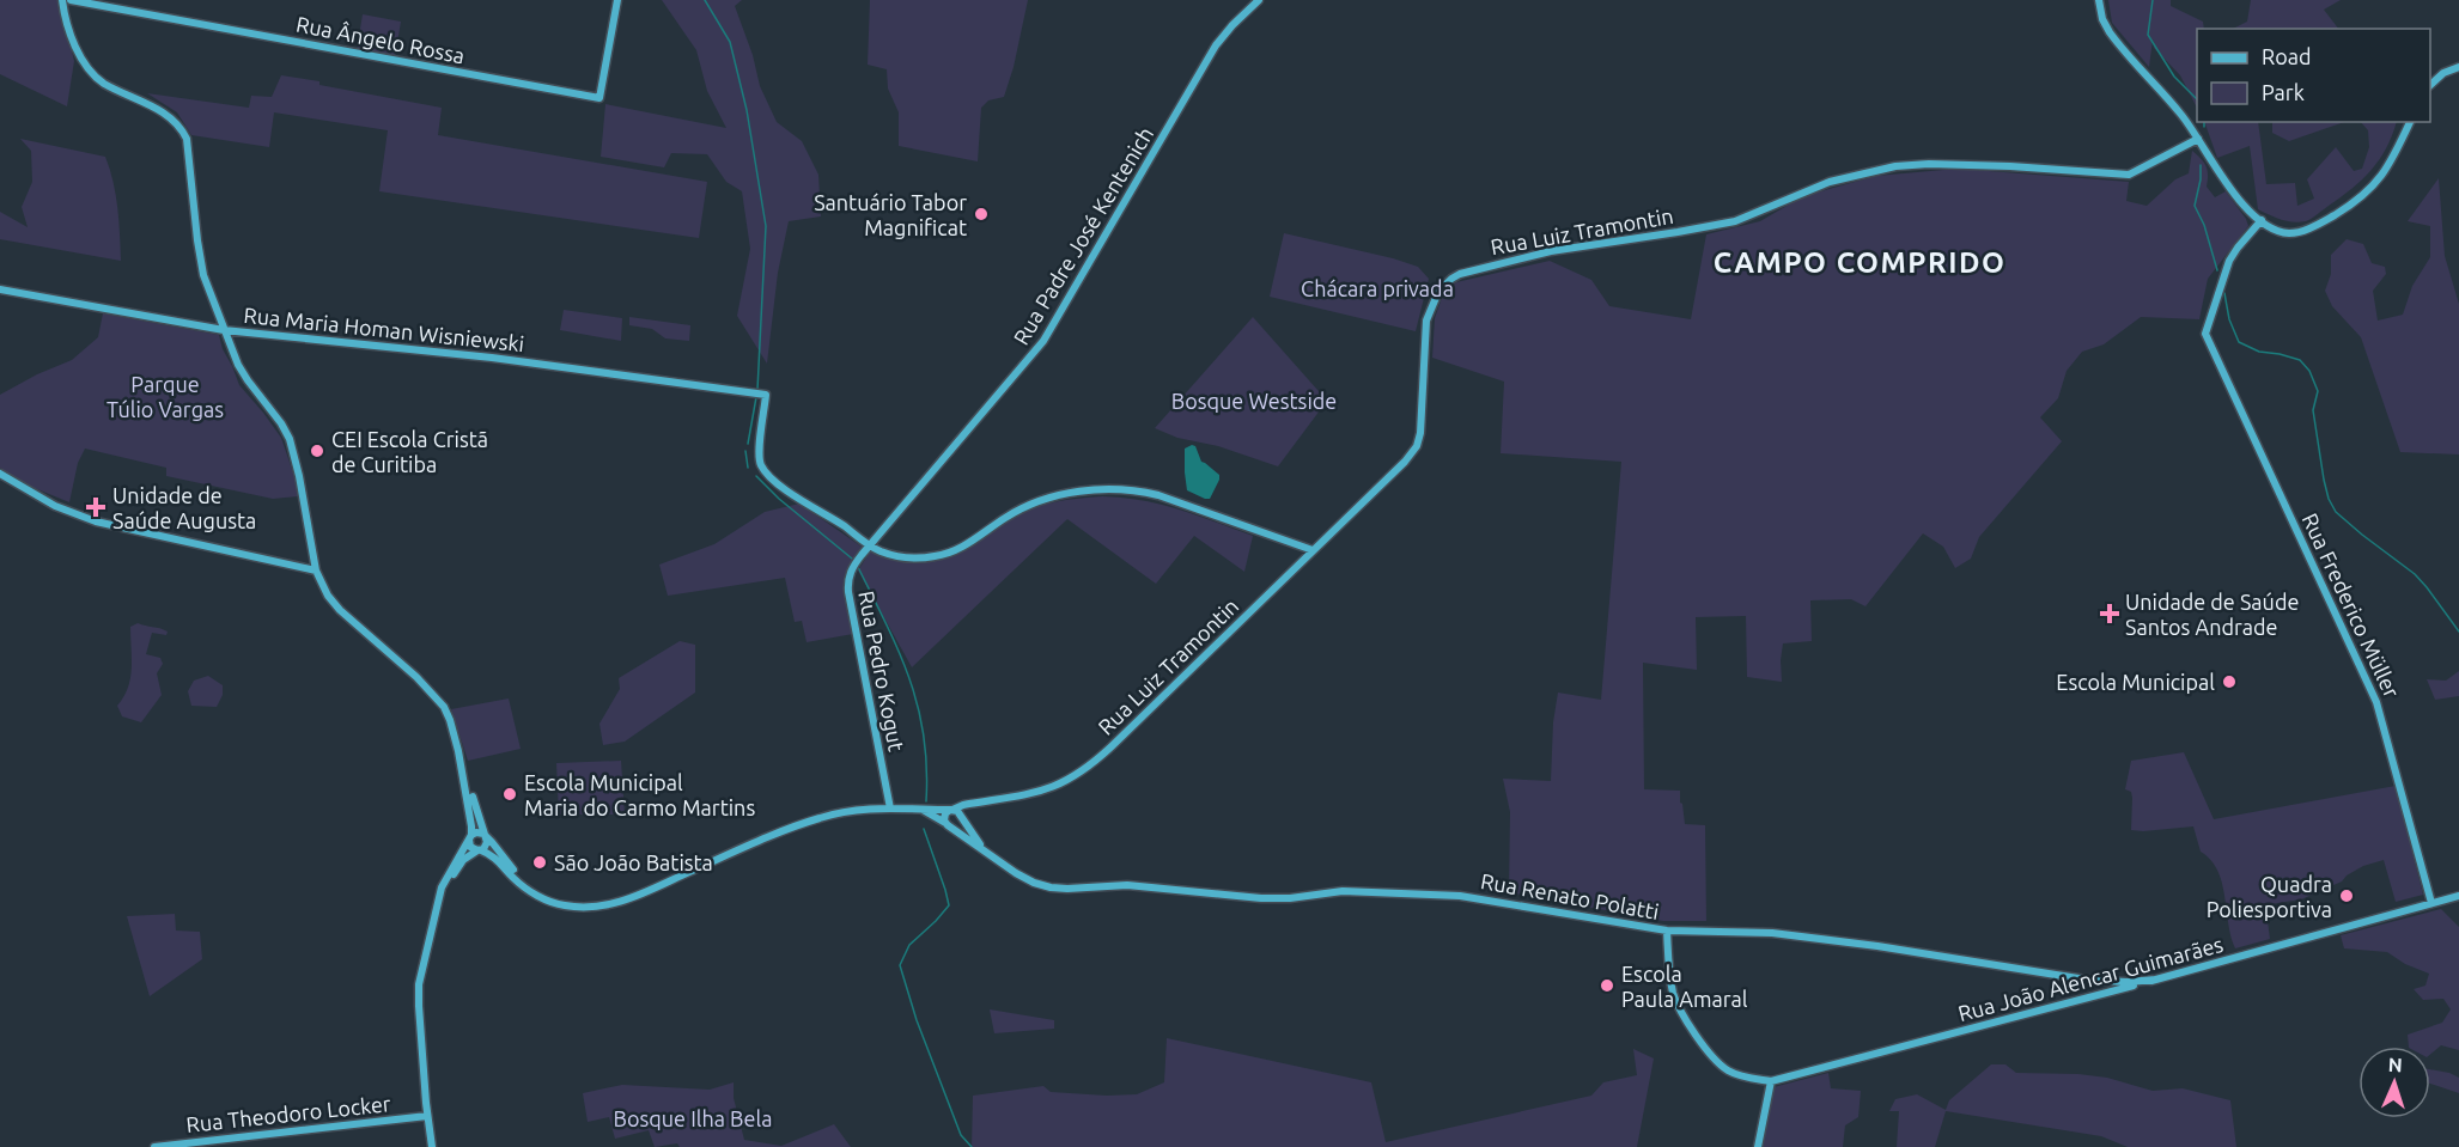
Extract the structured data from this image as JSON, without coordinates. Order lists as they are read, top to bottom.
{
  "streets": {
    "main road": [
      "Rua Ângelo Rossa",
      "Rua Luiz Tramontin",
      "Rua Padre José Kentenich",
      "Rua Maria Homan Wisniewski",
      "Rua Frederico Müller",
      "Rua Pedro Kogut",
      "Rua Renato Polatti",
      "Rua João Alencar Guimarães",
      "Rua Theodoro Locker"
    ]
  },
  "crossings": [
    ["Rua Luiz Tramontin", "Rua Pedro Kogut"],
    ["Rua Luiz Tramontin", "Rua Renato Polatti"],
    ["Rua Padre José Kentenich", "Rua Maria Homan Wisniewski"],
    ["Rua Padre José Kentenich", "Rua Pedro Kogut"],
    ["Rua Maria Homan Wisniewski", "Rua Pedro Kogut"],
    ["Rua Frederico Müller", "Rua João Alencar Guimarães"],
    ["Rua Renato Polatti", "Rua João Alencar Guimarães"]
  ],
  "districts": ["CAMPO COMPRIDO"],
  "parks": [
    "Chácara privada",
    "Parque Túlio Vargas",
    "Bosque Westside",
    "Bosque Ilha Bela"
  ],
  "places": {
    "other": [
      "Santuário Tabor Magnificat",
      "CEI Escola Cristã de Curitiba",
      "Escola Municipal",
      "Escola Municipal Maria do Carmo Martins",
      "São João Batista",
      "Quadra Poliesportiva",
      "Escola Paula Amaral"
    ],
    "health": ["Unidade de Saúde Augusta", "Unidade de Saúde Santos Andrade"]
  },
  "legend": ["Road", "Park"],
  "north": "top"
}
